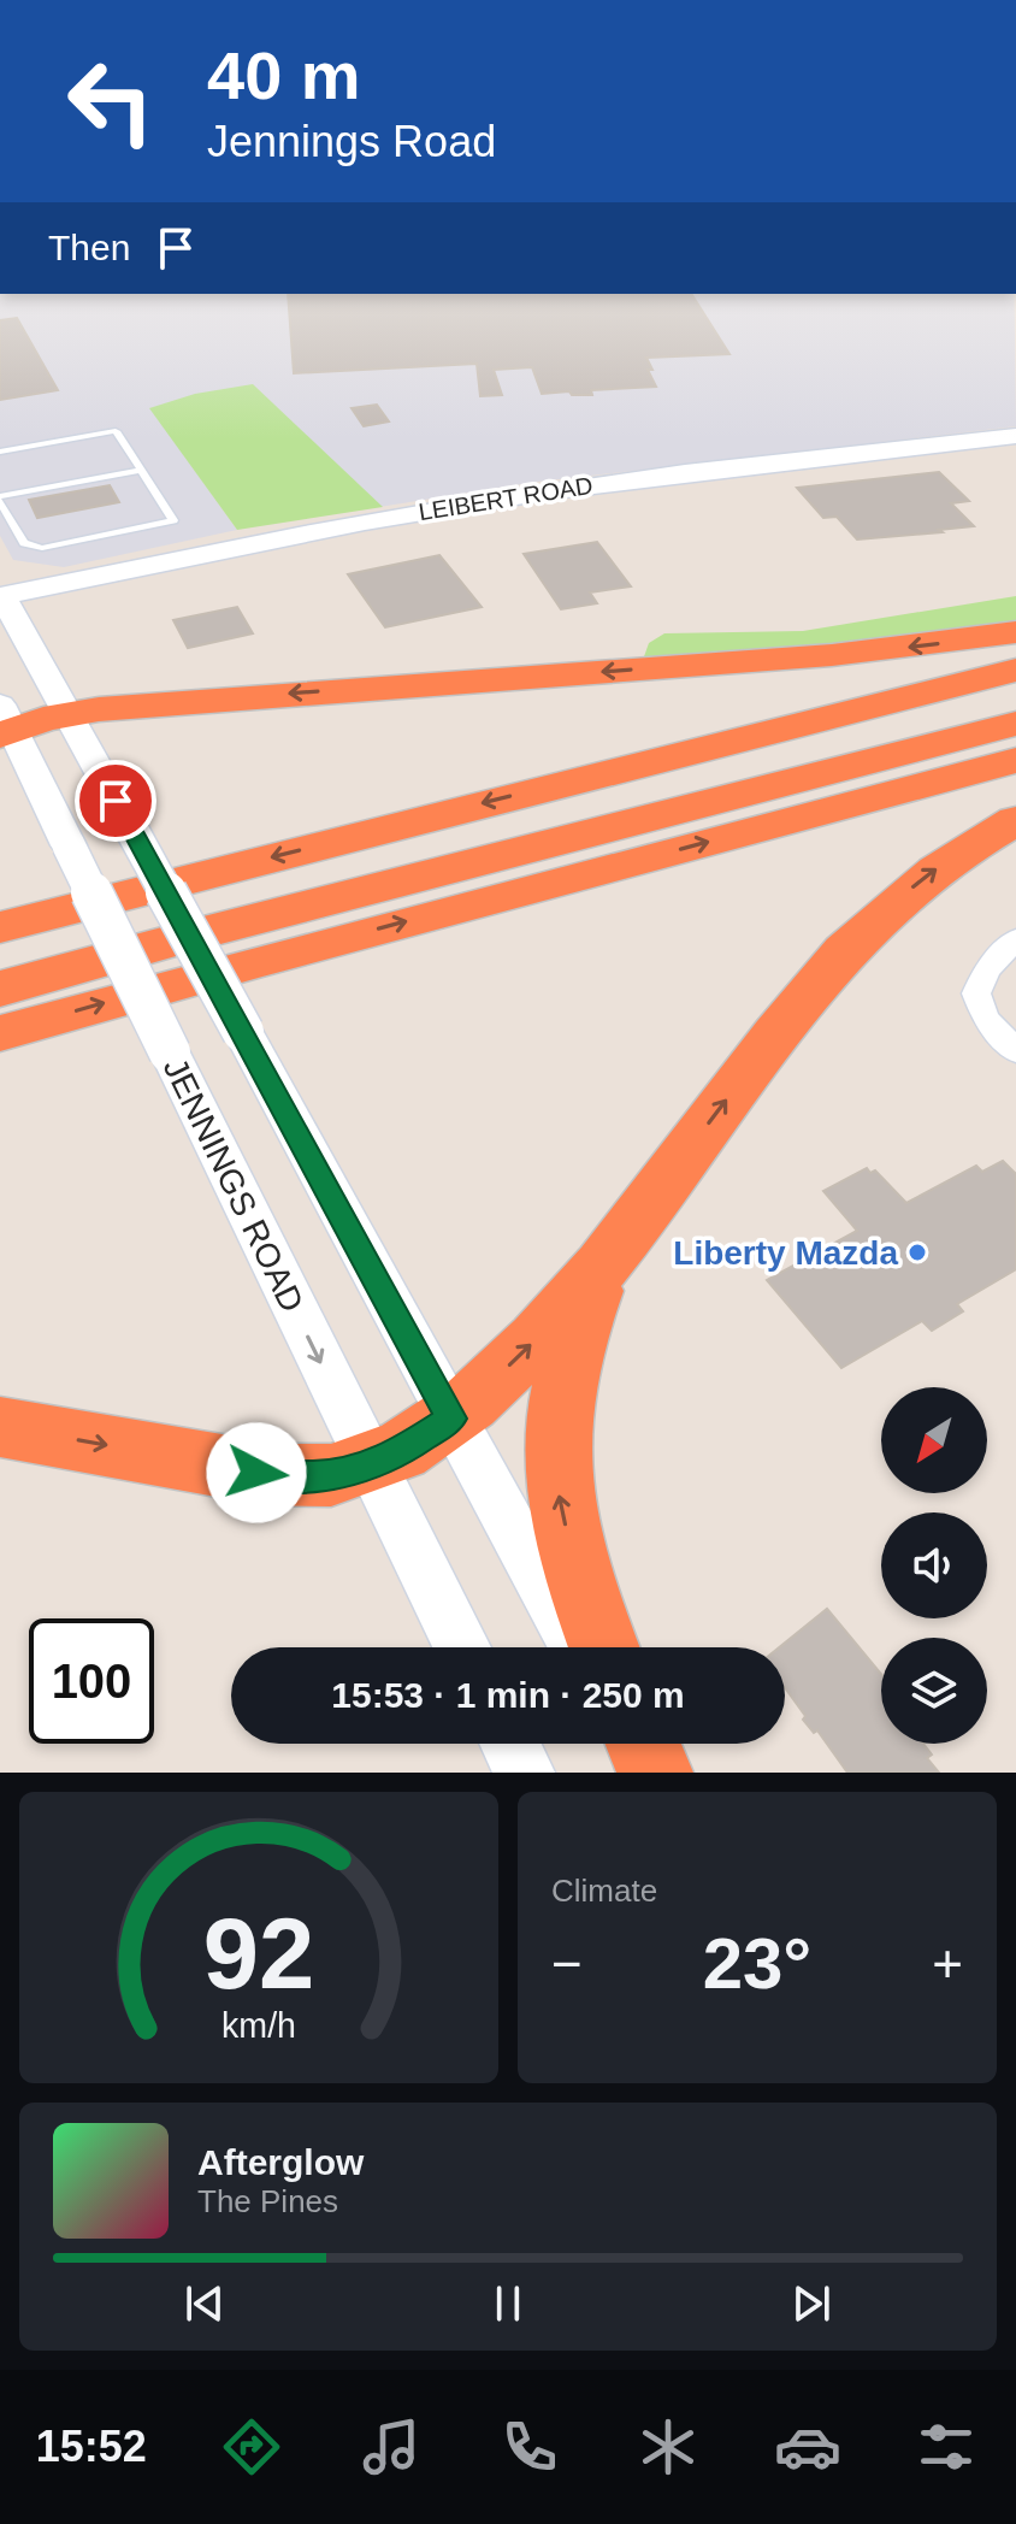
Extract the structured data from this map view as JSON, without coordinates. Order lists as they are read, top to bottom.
{
  "streets": {
    "main road": ["LEIBERT ROAD", "JENNINGS ROAD"]
  },
  "places": ["Liberty Mazda"],
  "north": "bottom left",
  "page": {
    "turn": ["40 m", "Jennings Road"],
    "then": "Then",
    "limit": "100",
    "trip": "15:53 · 1 min · 250 m",
    "tile": "Climate",
    "heat": ["−", "23°", "+"],
    "song": ["Afterglow", "The Pines"],
    "tabs": "15:52",
    "gauge": ["92", "km/h"]
  }
}
